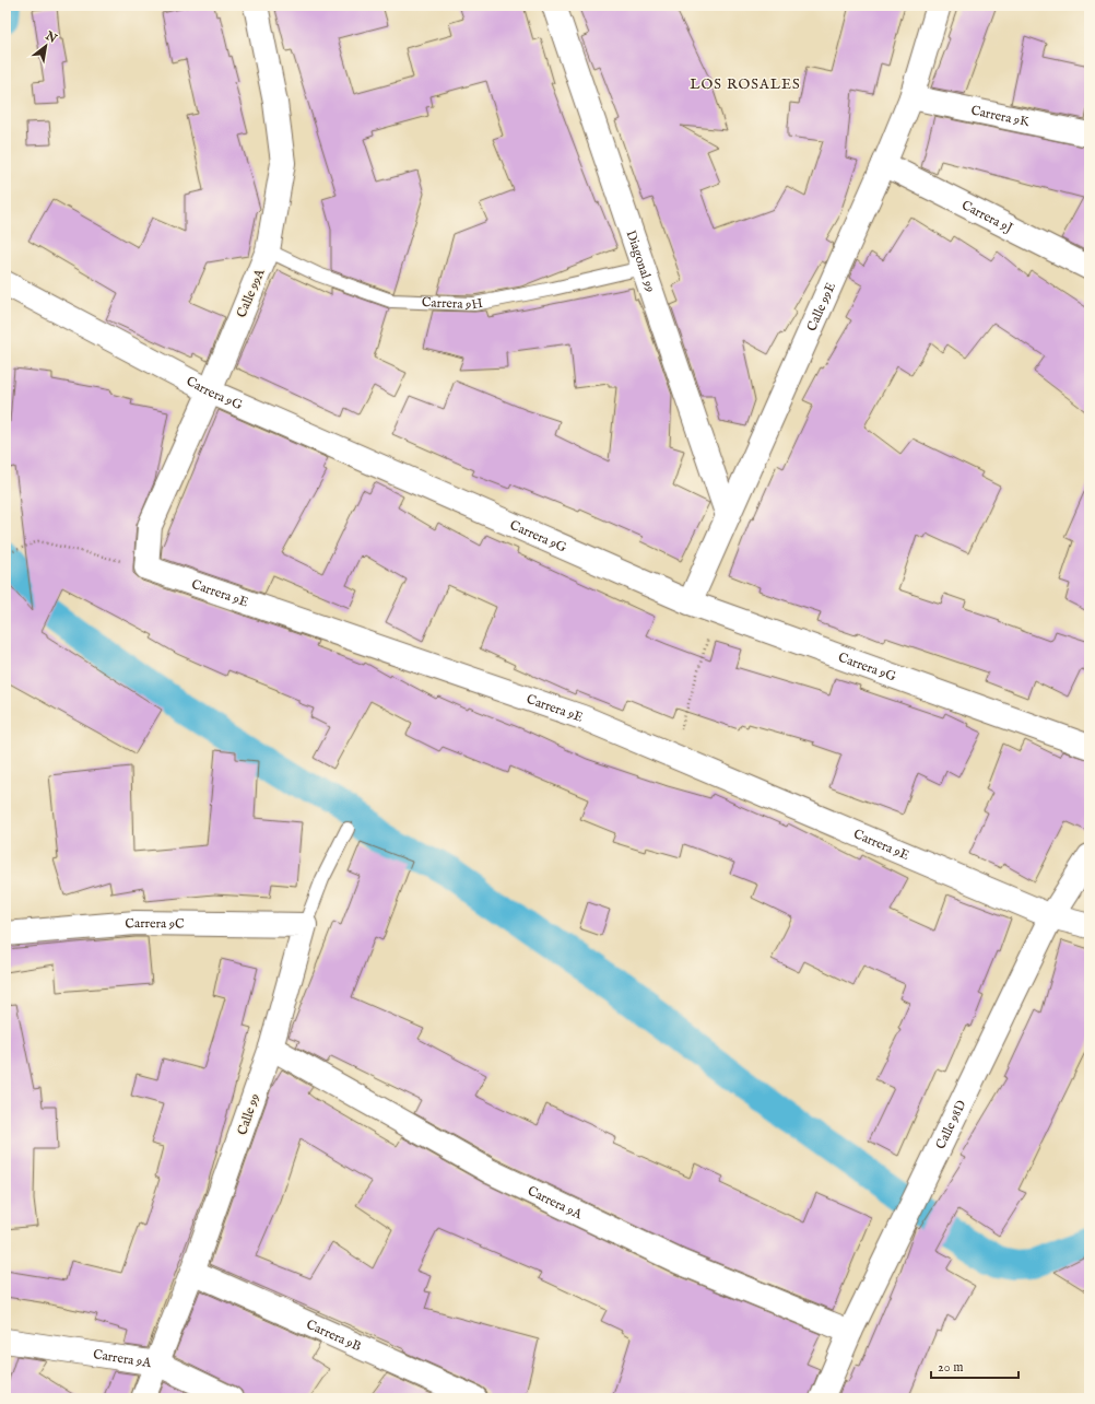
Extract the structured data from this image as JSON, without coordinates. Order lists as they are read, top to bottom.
{
  "streets": {
    "street": [
      "Carrera 9K",
      "Carrera 9J",
      "Diagonal 99",
      "Calle 99A",
      "Calle 99E",
      "Carrera 9G",
      "Carrera 9E",
      "Carrera 9C",
      "Calle 99",
      "Calle 98D",
      "Carrera 9A",
      "Carrera 9B"
    ],
    "lane": ["Carrera 9H"]
  },
  "crossings": [
    ["Carrera 9K", "Calle 99E"],
    ["Carrera 9J", "Calle 99E"],
    ["Diagonal 99", "Carrera 9H"],
    ["Diagonal 99", "Calle 99E"],
    ["Calle 99A", "Carrera 9H"],
    ["Calle 99A", "Carrera 9G"],
    ["Calle 99A", "Carrera 9E"],
    ["Calle 99E", "Carrera 9G"],
    ["Carrera 9E", "Calle 98D"],
    ["Carrera 9C", "Calle 99"],
    ["Calle 99", "Carrera 9A"],
    ["Calle 99", "Carrera 9B"],
    ["Calle 98D", "Carrera 9A"]
  ],
  "districts": ["LOS ROSALES"],
  "scale_bar": "20 m",
  "north": "top right"
}
